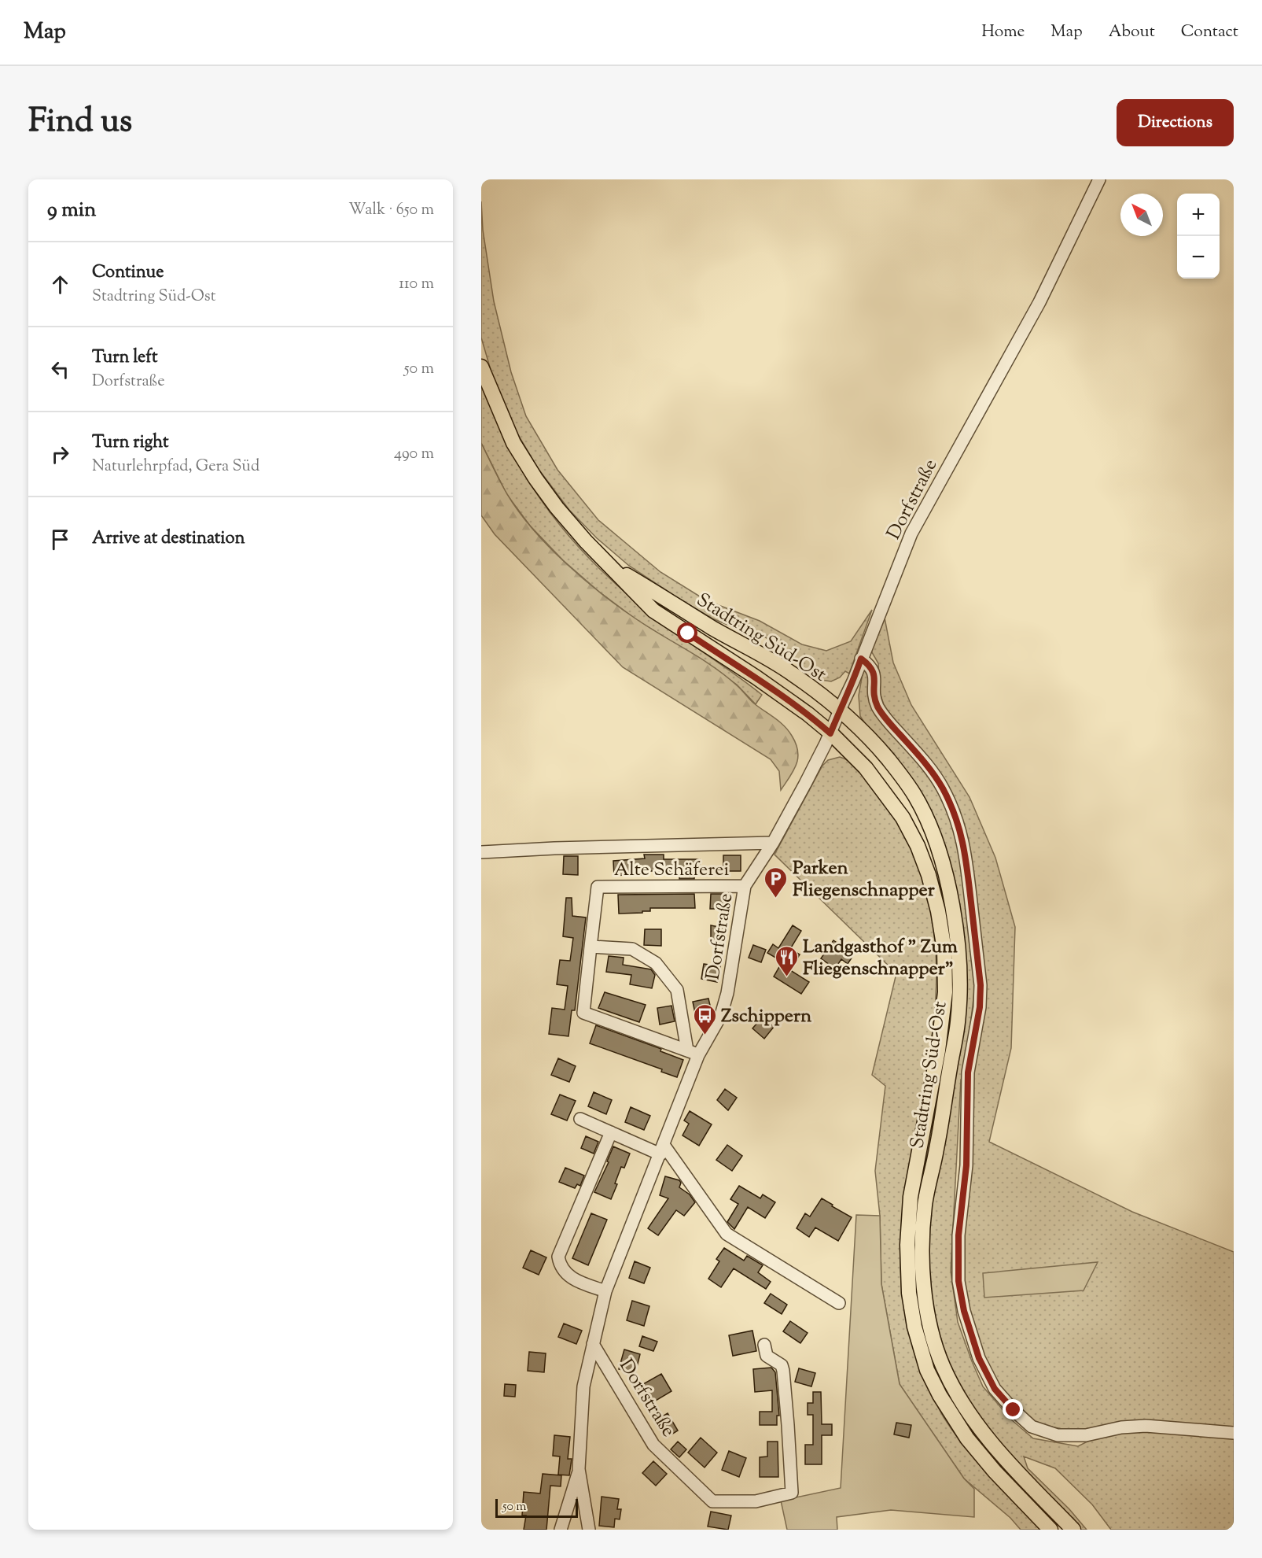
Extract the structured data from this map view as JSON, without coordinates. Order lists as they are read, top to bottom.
{
  "streets": {
    "main road": ["Stadtring Süd-Ost"],
    "street": ["Dorfstraße", "Alte Schäferei"]
  },
  "crossings": [
    ["Dorfstraße", "Stadtring Süd-Ost"],
    ["Dorfstraße", "Alte Schäferei"]
  ],
  "places": {
    "parking": ["Parken Fliegenschnapper"],
    "restaurant": ["Landgasthof \" Zum Fliegenschnapper\""],
    "bus stop": ["Zschippern"]
  },
  "scale_bar": "50 m",
  "north": "top left",
  "page": {
    "header": "Map",
    "nav": [
      "Home",
      "Map",
      "About",
      "Contact"
    ],
    "title": "Find us",
    "buttons": "Directions",
    "heading": ["9 min", "Walk · 650 m"],
    "map_buttons": ["+", "−"],
    "list": [
      ["Continue", "Stadtring Süd-Ost", "110 m"],
      ["Turn left", "Dorfstraße", "50 m"],
      ["Turn right", "Naturlehrpfad, Gera Süd", "490 m"],
      "Arrive at destination"
    ],
    "scale": "50 m"
  }
}
